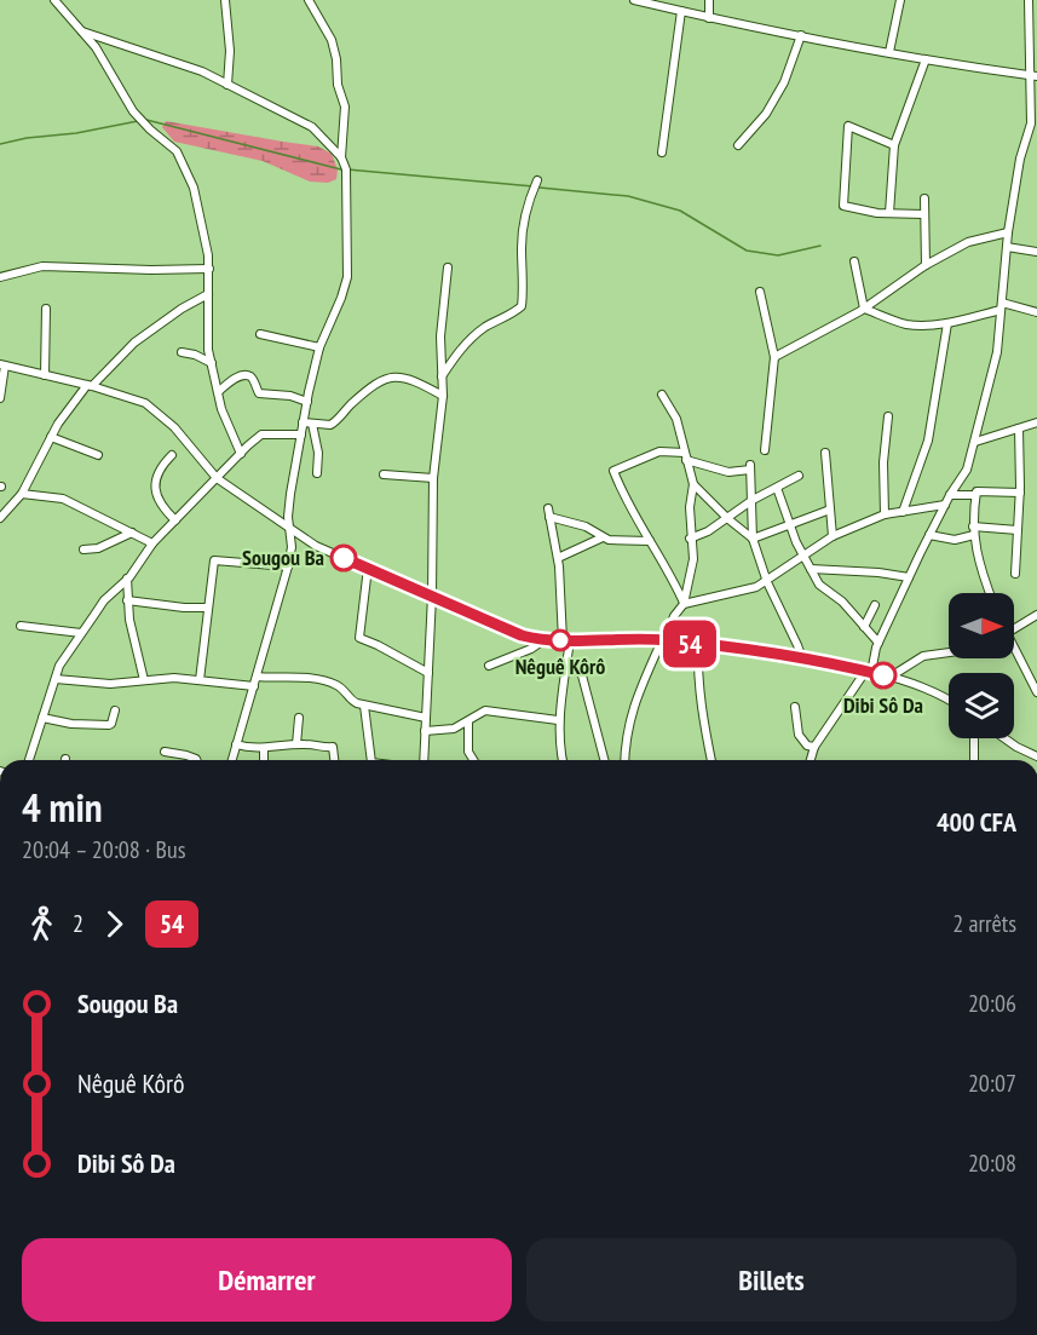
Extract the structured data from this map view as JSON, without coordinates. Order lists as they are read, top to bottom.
{
  "places": ["Sougou Ba", "Nêguê Kôrô", "Dibi Sô Da"],
  "lines": ["bus line 54"],
  "north": "right",
  "page": {
    "on_map": "54",
    "heading": ["4 min", "20:04 – 20:08 · Bus", "400 CFA"],
    "legs": ["2", "54", "2 arrêts"],
    "list": [
      {
        "name": "Sougou Ba",
        "value": "20:06"
      },
      {
        "name": "Nêguê Kôrô",
        "value": "20:07"
      },
      {
        "name": "Dibi Sô Da",
        "value": "20:08"
      }
    ],
    "buttons": ["Démarrer", "Billets"]
  }
}
